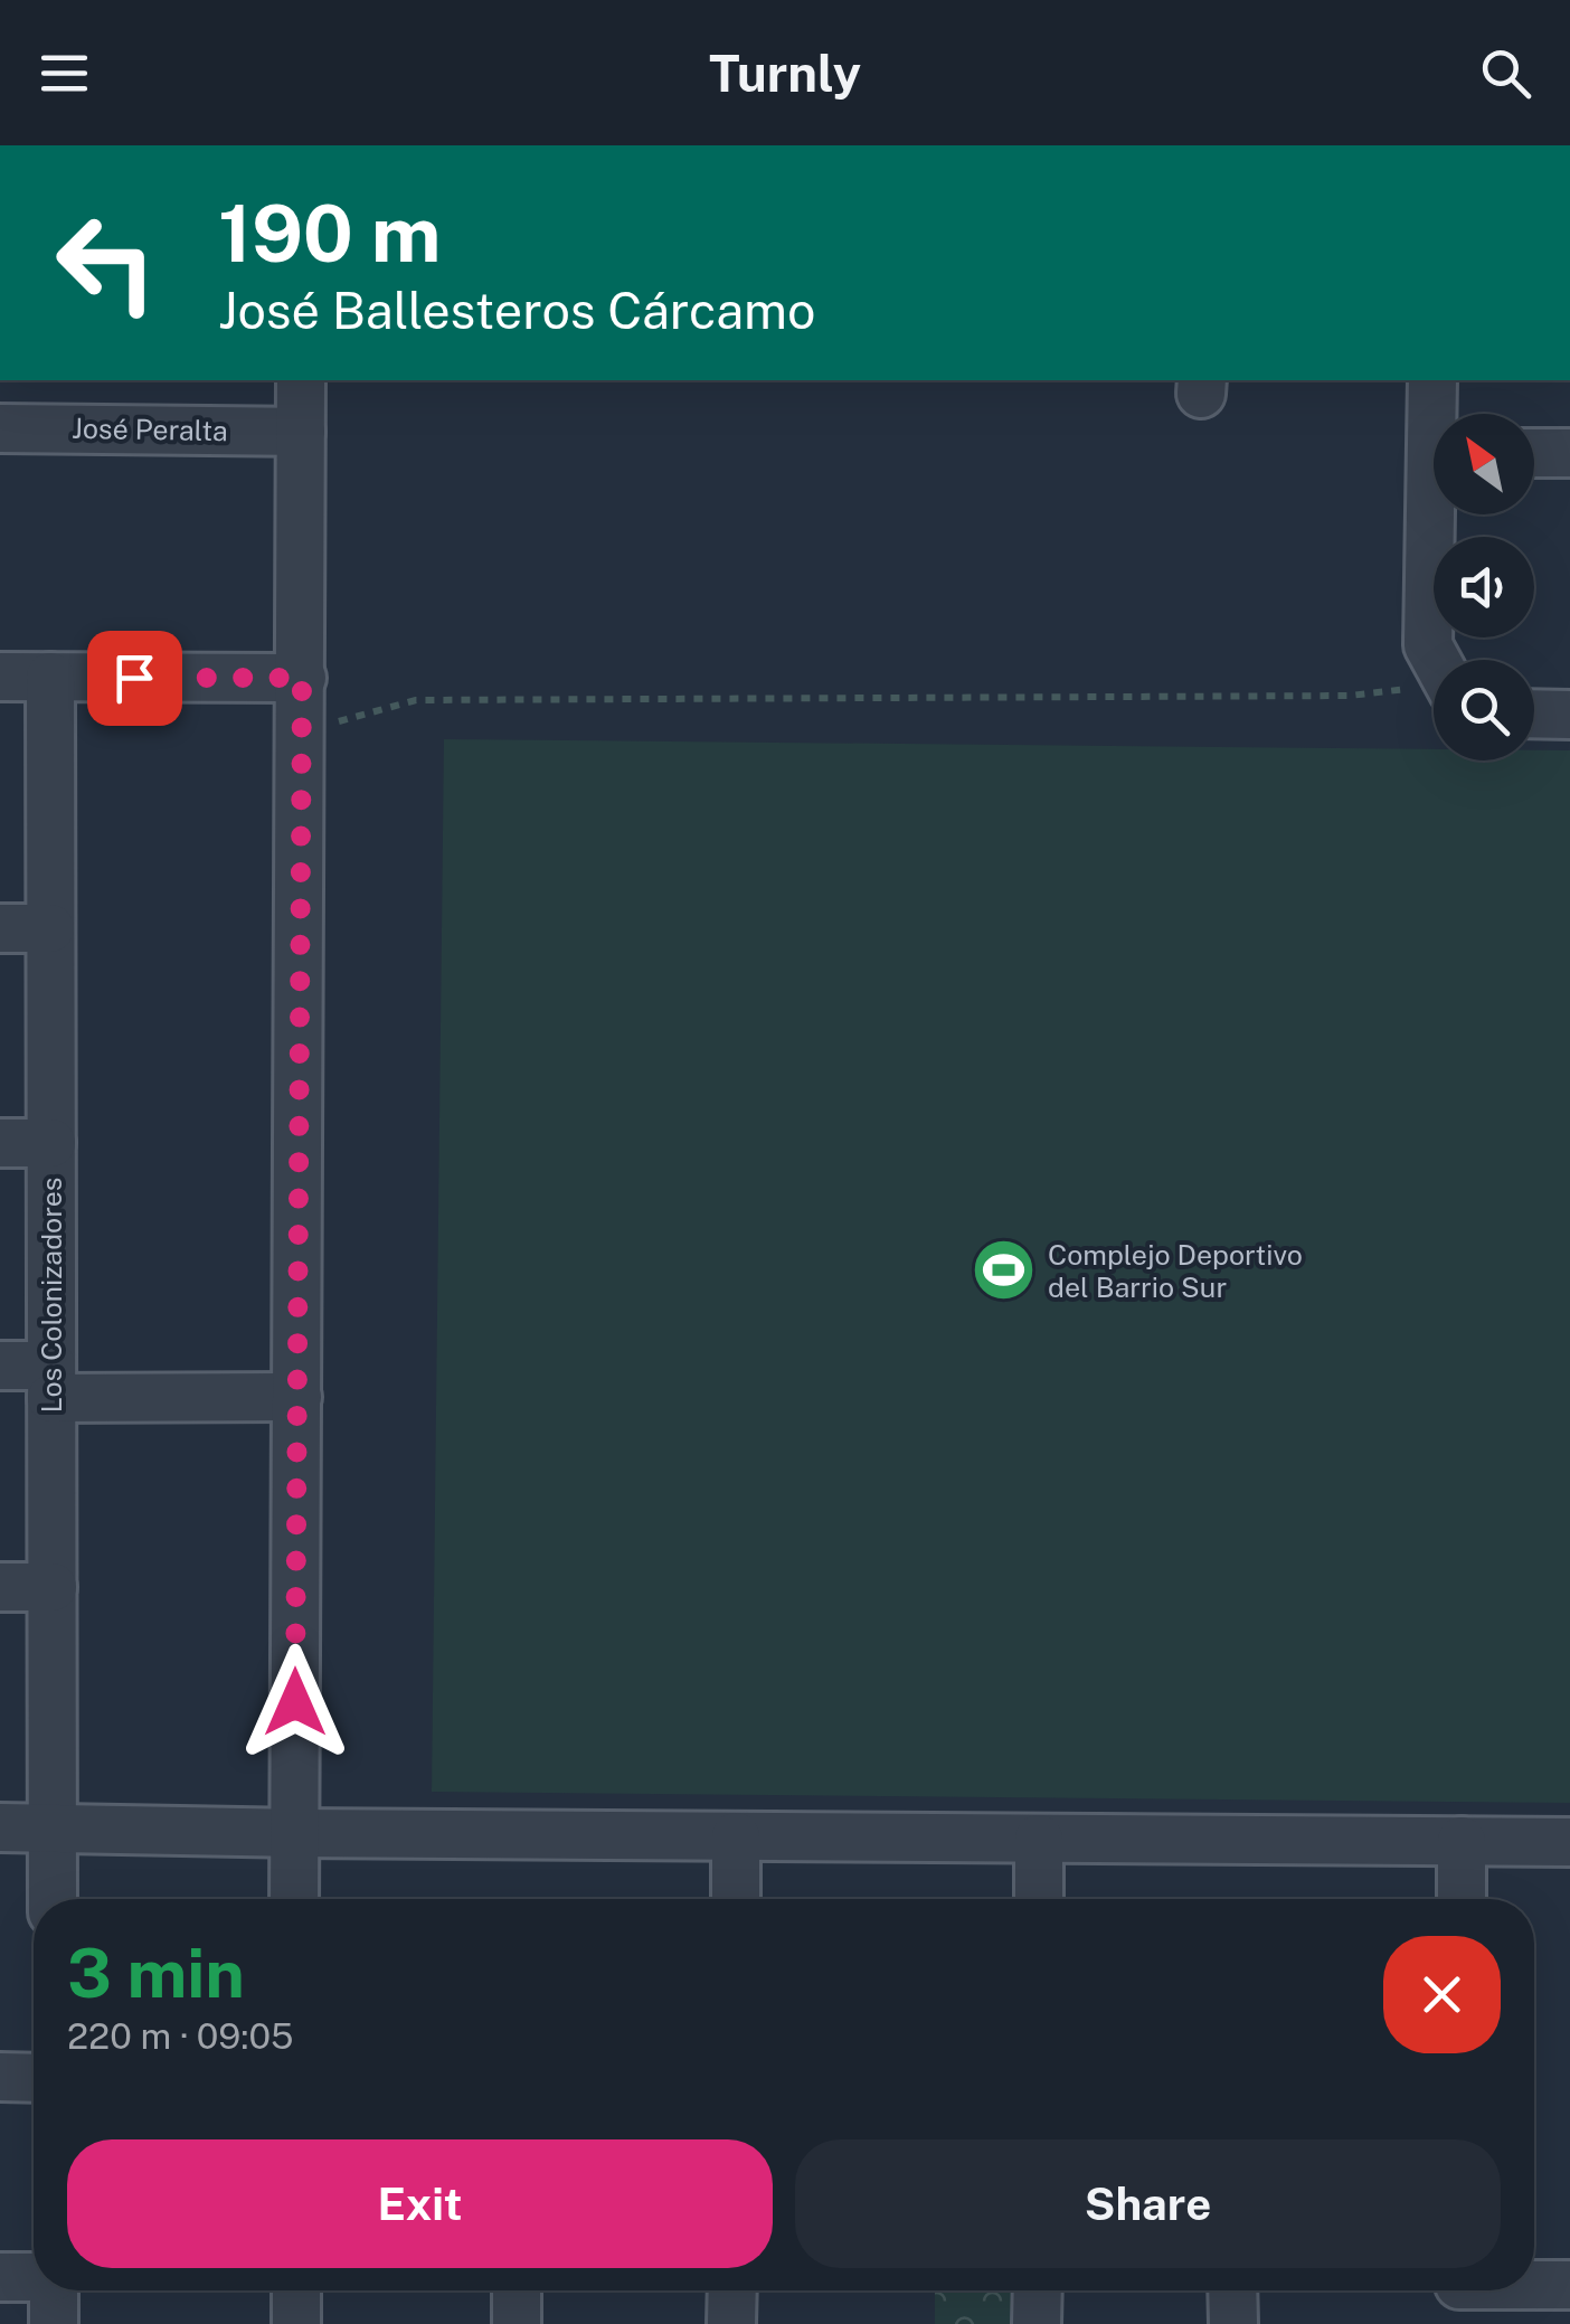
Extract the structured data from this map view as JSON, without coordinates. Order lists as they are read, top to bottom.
{
  "streets": {
    "street": ["José Peralta", "Los Colonizadores"]
  },
  "places": {
    "sports": ["Complejo Deportivo del Barrio Sur"]
  },
  "north": "top left",
  "page": {
    "header": "Turnly",
    "turn": ["190 m", "José Ballesteros Cárcamo"],
    "heading": ["3 min", "220 m · 09:05"],
    "buttons": ["Exit", "Share"]
  }
}
